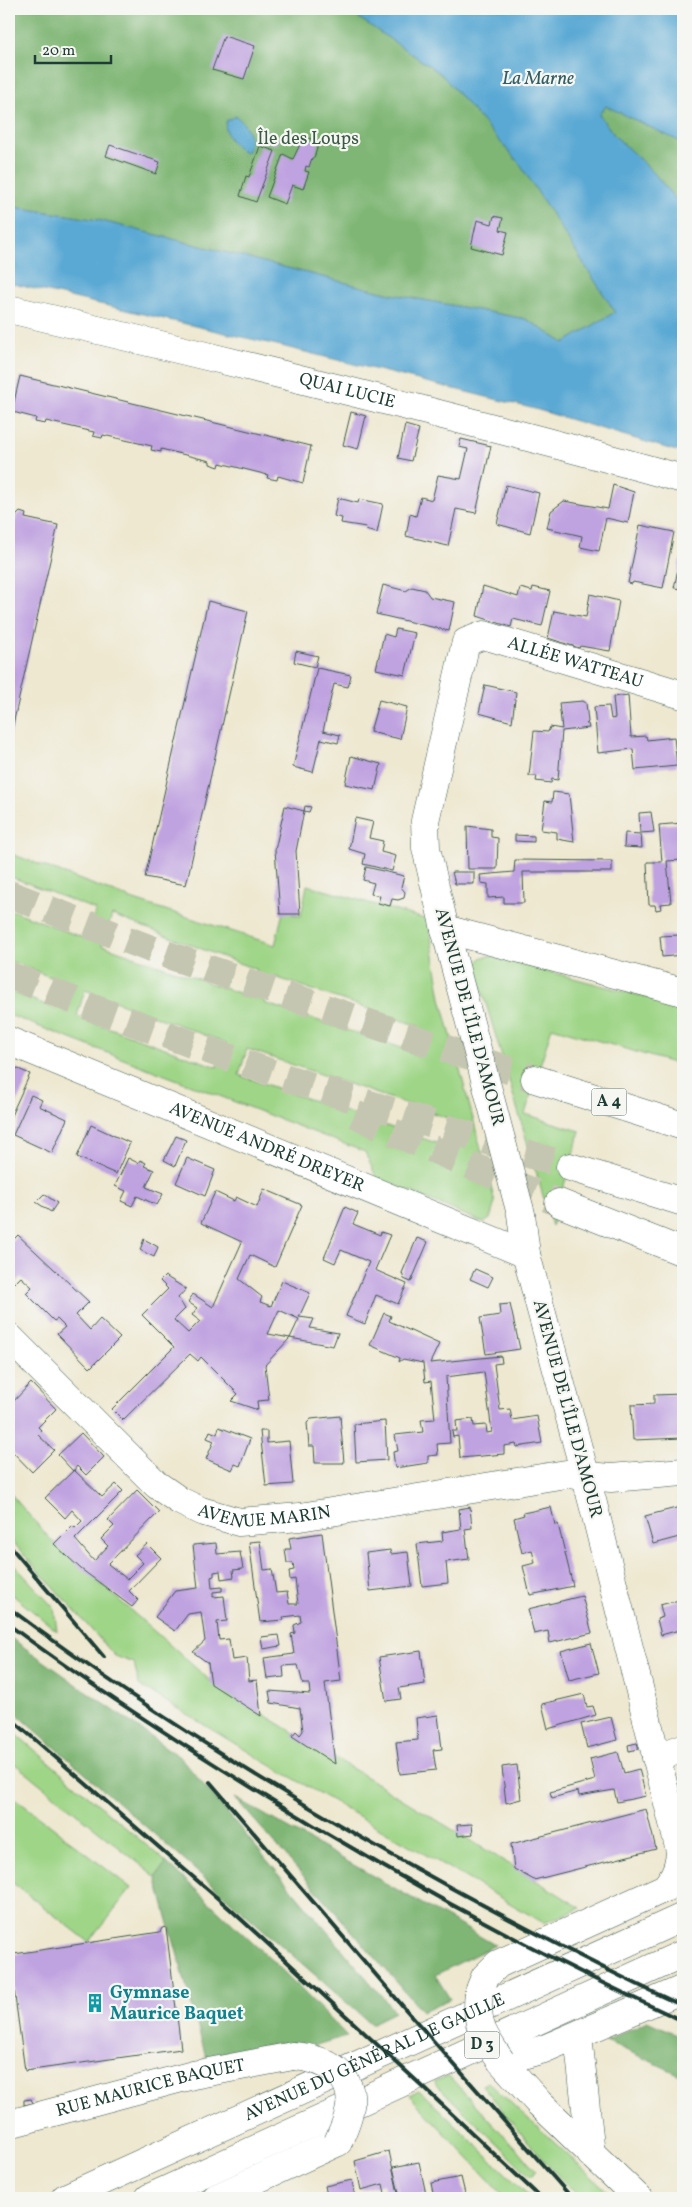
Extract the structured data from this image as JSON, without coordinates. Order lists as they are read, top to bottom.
{
  "streets": {
    "main road": [
      "QUAI LUCIE",
      "ALLÉE WATTEAU",
      "AVENUE DE L'ÎLE D'AMOUR",
      "A 4",
      "AVENUE ANDRÉ DREYER",
      "AVENUE MARIN",
      "D 3",
      "AVENUE DU GÉNÉRAL DE GAULLE",
      "RUE MAURICE BAQUET"
    ]
  },
  "crossings": [
    ["ALLÉE WATTEAU", "AVENUE DE L'ÎLE D'AMOUR"],
    ["AVENUE DE L'ÎLE D'AMOUR", "AVENUE ANDRÉ DREYER"],
    ["AVENUE DE L'ÎLE D'AMOUR", "AVENUE MARIN"]
  ],
  "water": ["La Marne"],
  "parks": ["Île des Loups"],
  "places": {
    "building": ["Gymnase Maurice Baquet"]
  },
  "scale_bar": "20 m"
}
